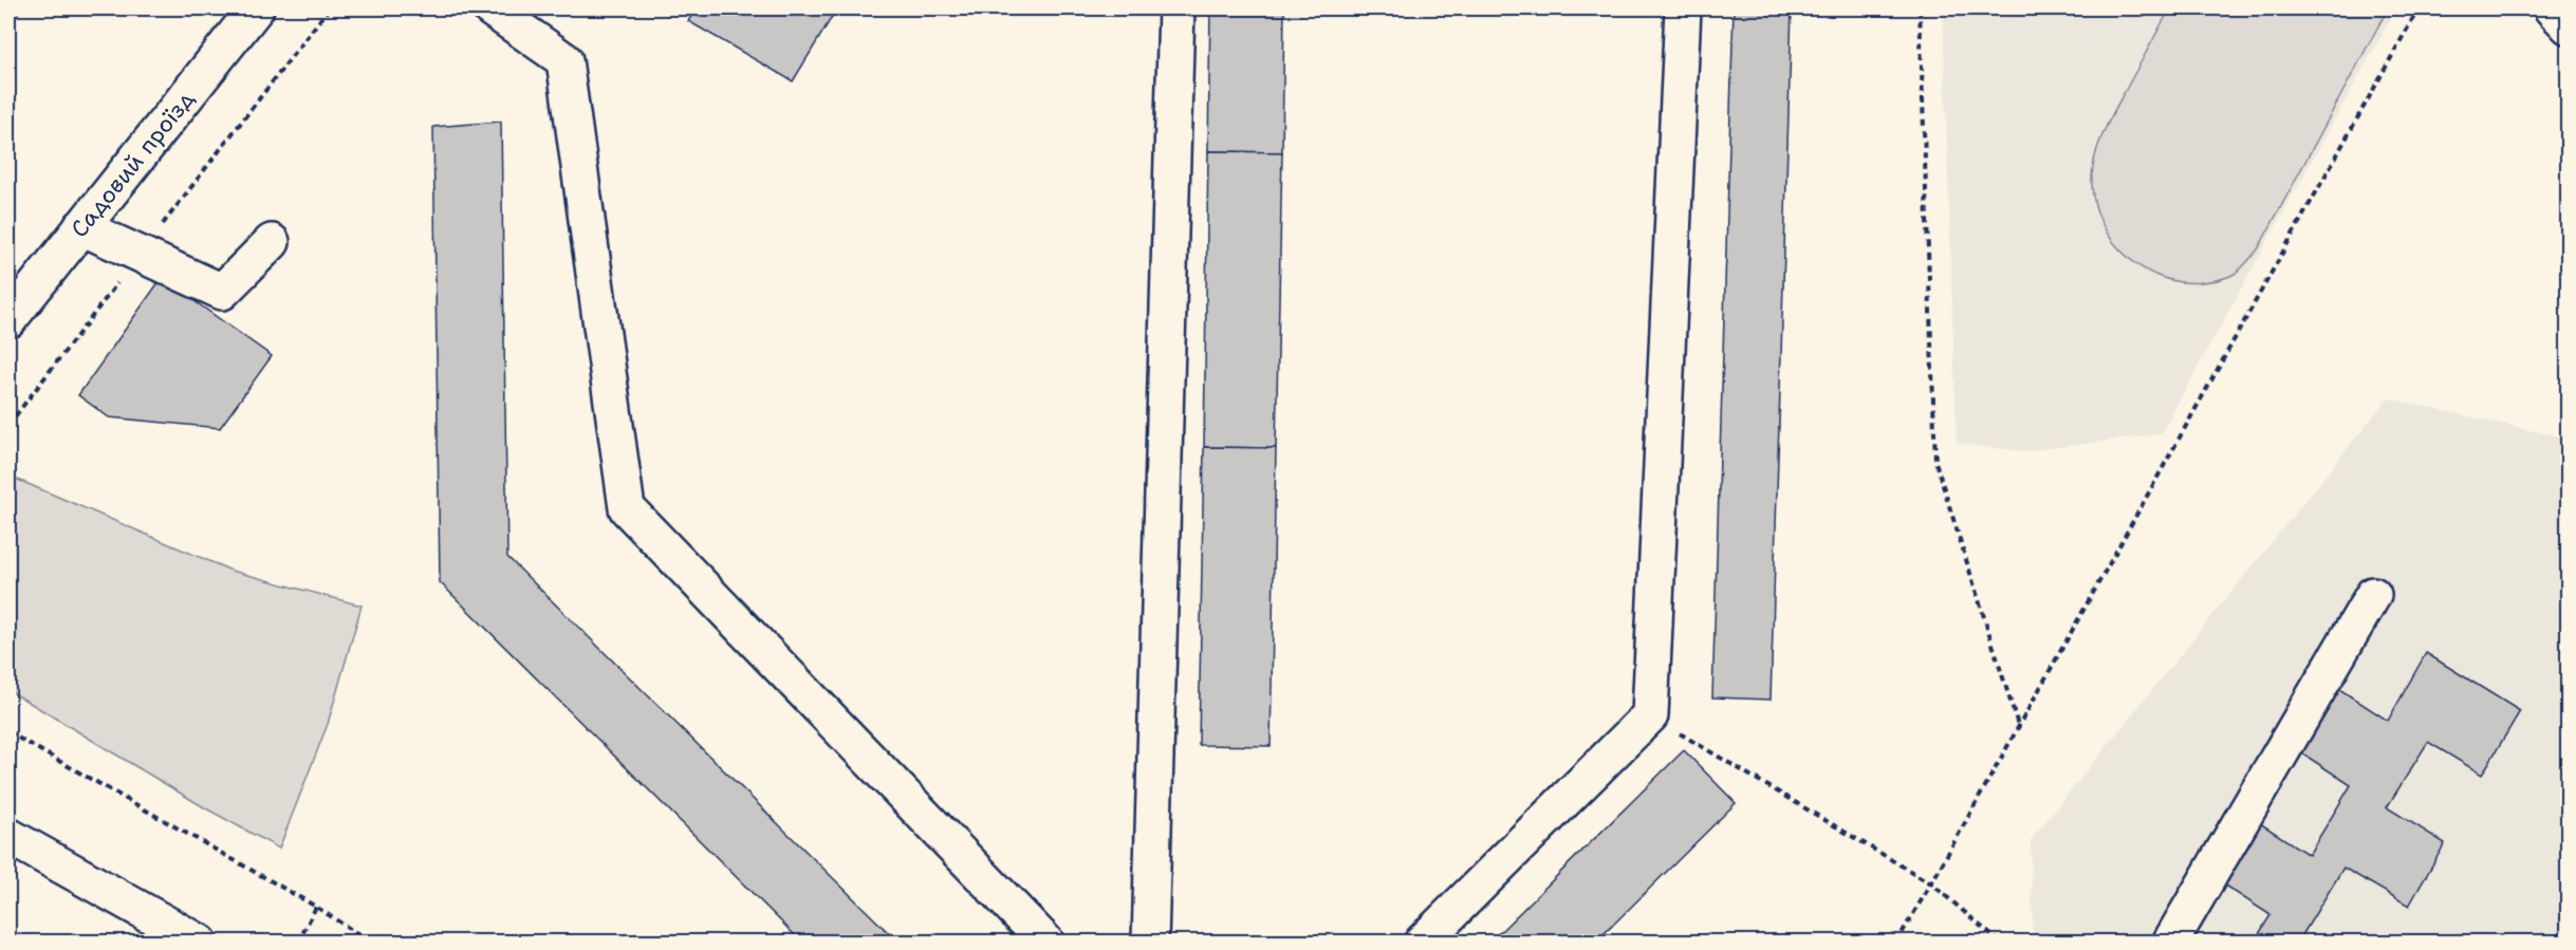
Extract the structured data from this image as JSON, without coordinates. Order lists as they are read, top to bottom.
{
  "streets": {
    "street": ["Садовий проїзд"]
  }
}
